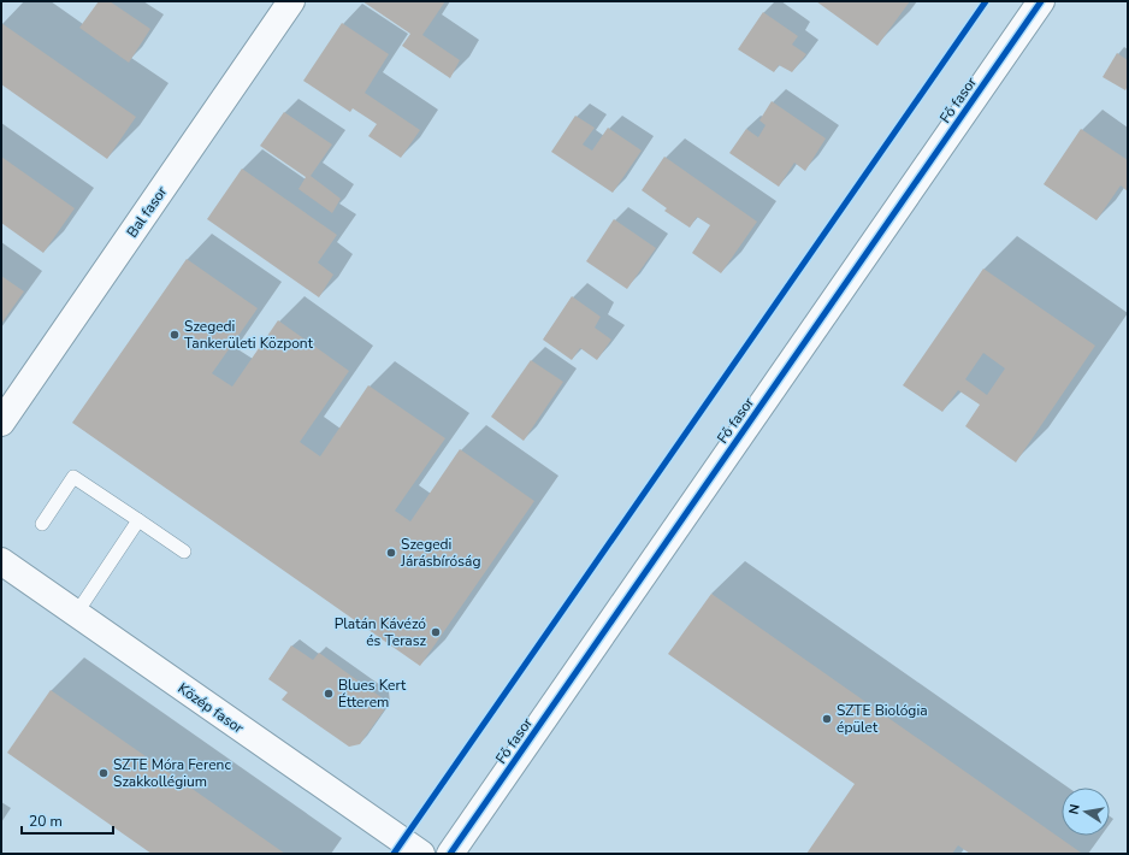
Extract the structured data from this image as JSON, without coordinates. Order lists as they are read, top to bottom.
{
  "streets": {
    "street": ["Fő fasor", "Bal fasor", "Közép fasor"]
  },
  "places": [
    "Szegedi Tankerületi Központ",
    "Szegedi Járásbíróság",
    "Platán Kávézó és Terasz",
    "Blues Kert Étterem",
    "SZTE Biológia épület",
    "SZTE Móra Ferenc Szakkollégium"
  ],
  "scale_bar": "20 m",
  "north": "left"
}
